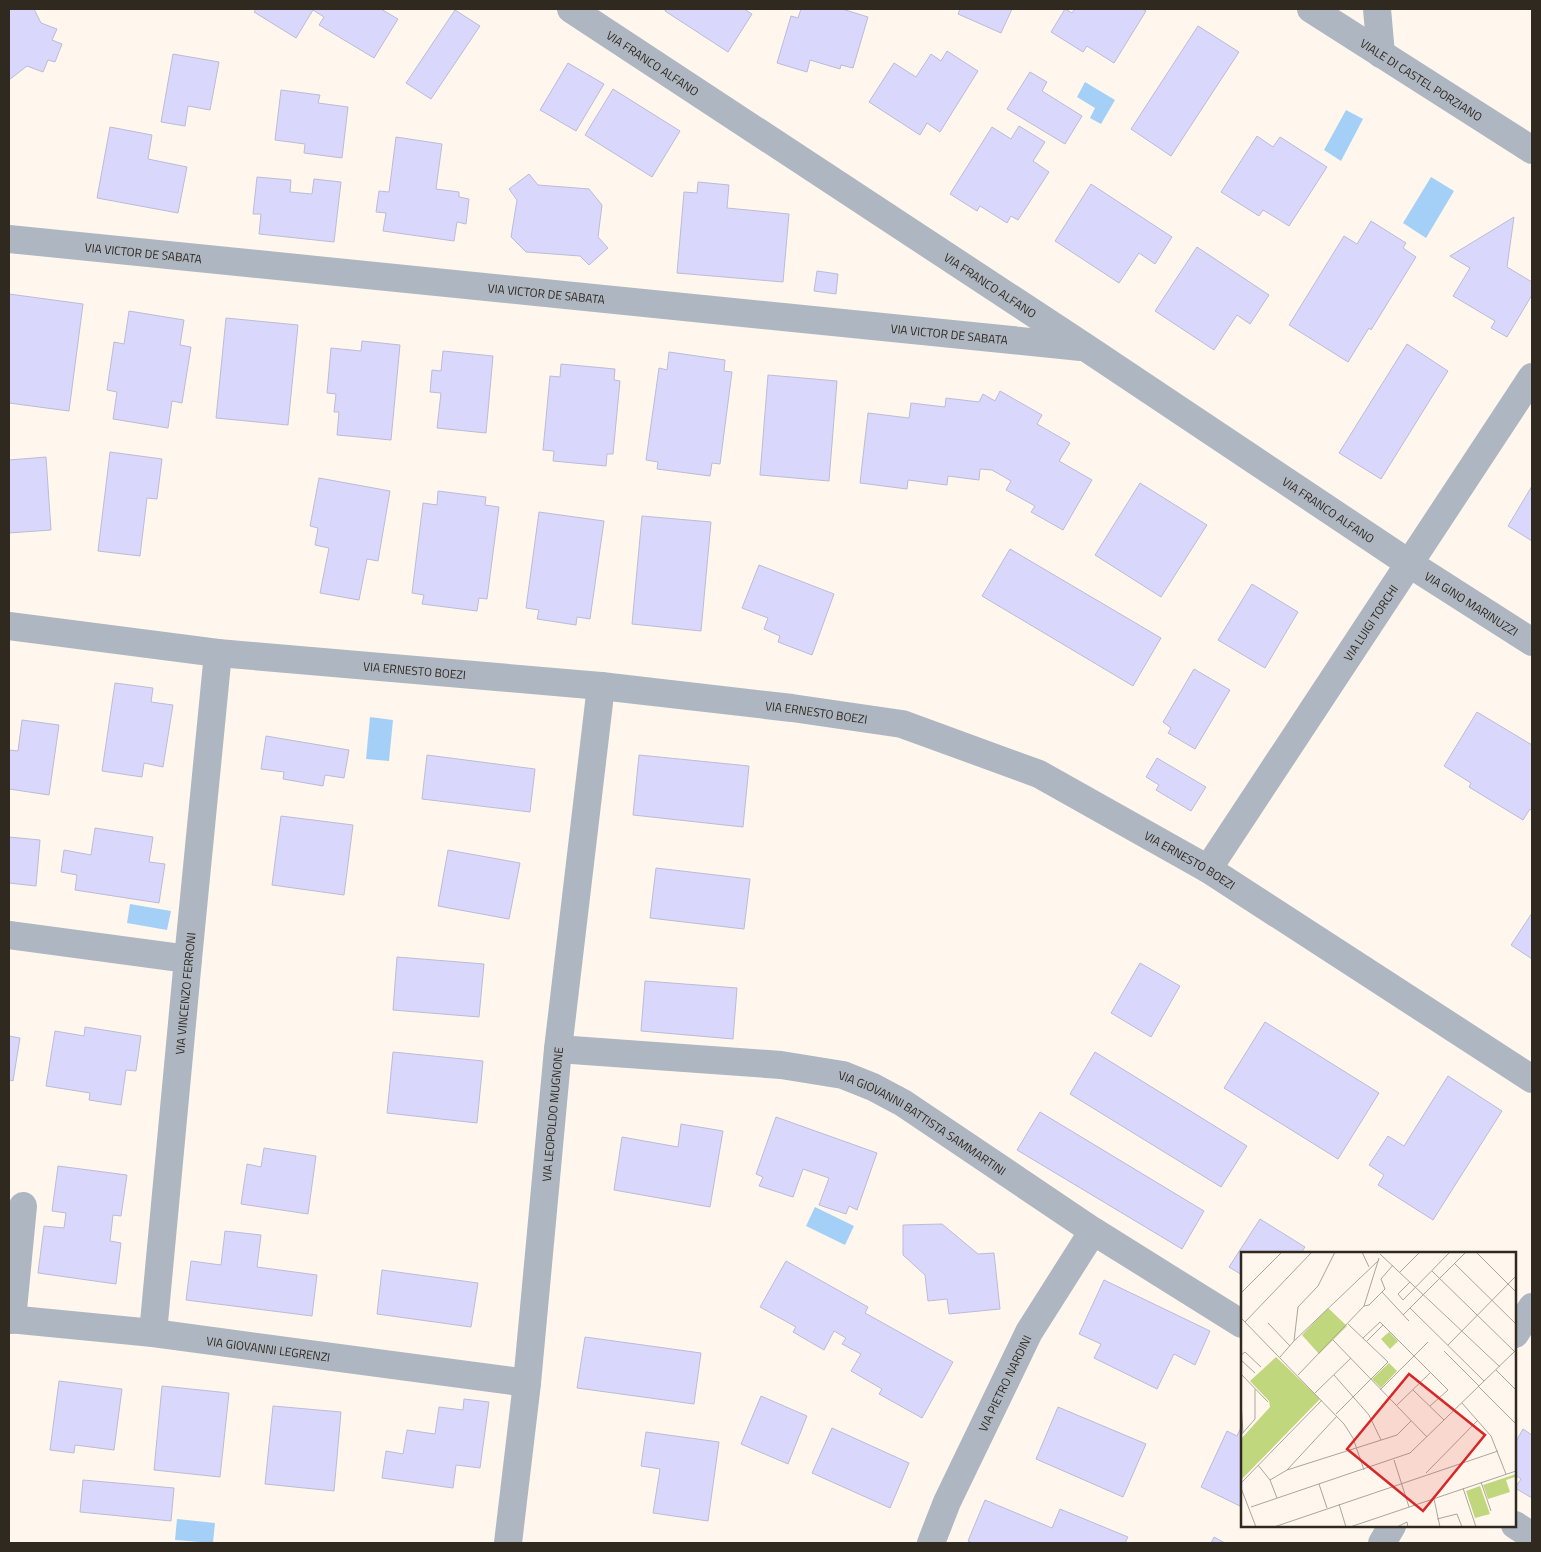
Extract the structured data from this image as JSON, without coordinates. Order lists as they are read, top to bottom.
{
  "streets": {
    "street": [
      "VIA FRANCO ALFANO",
      "VIALE DI CASTEL PORZIANO",
      "VIA VICTOR DE SABATA",
      "VIA GINO MARINUZZI",
      "VIA LUIGI TORCHI",
      "VIA ERNESTO BOEZI",
      "VIA VINCENZO FERRONI",
      "VIA LEOPOLDO MUGNONE",
      "VIA GIOVANNI BATTISTA SAMMARTINI",
      "VIA GIOVANNI LEGRENZI",
      "VIA PIETRO NARDINI"
    ]
  },
  "crossings": [
    ["VIA FRANCO ALFANO", "VIA VICTOR DE SABATA"],
    ["VIA FRANCO ALFANO", "VIA GINO MARINUZZI"],
    ["VIA FRANCO ALFANO", "VIA LUIGI TORCHI"],
    ["VIA GINO MARINUZZI", "VIA LUIGI TORCHI"],
    ["VIA LUIGI TORCHI", "VIA ERNESTO BOEZI"],
    ["VIA ERNESTO BOEZI", "VIA VINCENZO FERRONI"],
    ["VIA ERNESTO BOEZI", "VIA LEOPOLDO MUGNONE"],
    ["VIA VINCENZO FERRONI", "VIA GIOVANNI LEGRENZI"],
    ["VIA LEOPOLDO MUGNONE", "VIA GIOVANNI BATTISTA SAMMARTINI"],
    ["VIA LEOPOLDO MUGNONE", "VIA GIOVANNI LEGRENZI"],
    ["VIA GIOVANNI BATTISTA SAMMARTINI", "VIA PIETRO NARDINI"]
  ]
}
